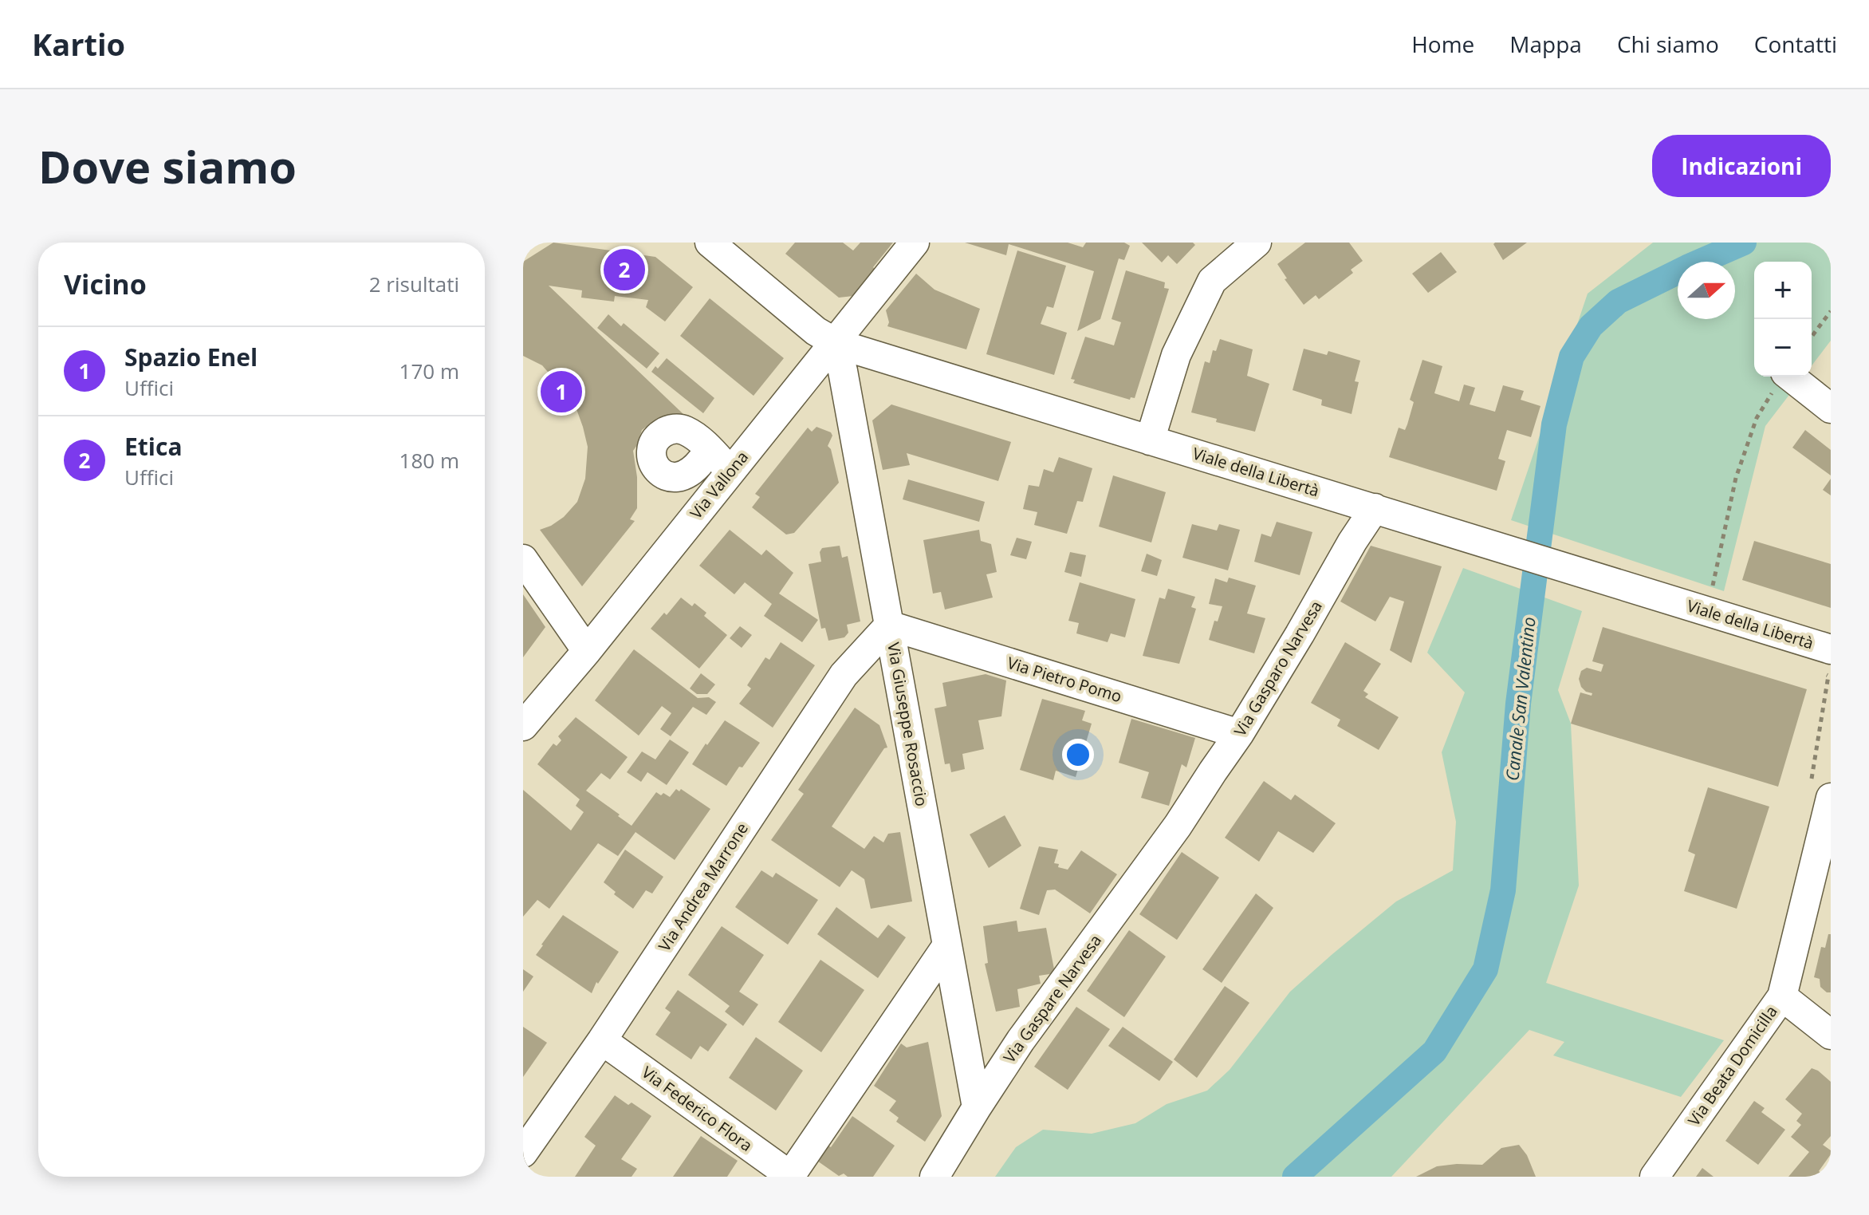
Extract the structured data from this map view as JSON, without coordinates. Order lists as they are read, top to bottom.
{
  "streets": {
    "street": [
      "Viale della Libertà",
      "Via Vallona",
      "Via Gasparo Narvesa",
      "Via Pietro Pomo",
      "Via Giuseppe Rosaccio",
      "Via Andrea Marrone",
      "Via Gaspare Narvesa",
      "Via Beata Domicilla",
      "Via Federico Flora"
    ]
  },
  "crossings": [
    ["Viale della Libertà", "Via Vallona"],
    ["Viale della Libertà", "Via Gasparo Narvesa"],
    ["Viale della Libertà", "Via Giuseppe Rosaccio"],
    ["Via Vallona", "Via Giuseppe Rosaccio"],
    ["Via Gasparo Narvesa", "Via Pietro Pomo"],
    ["Via Gasparo Narvesa", "Via Gaspare Narvesa"],
    ["Via Pietro Pomo", "Via Giuseppe Rosaccio"],
    ["Via Pietro Pomo", "Via Andrea Marrone"],
    ["Via Giuseppe Rosaccio", "Via Andrea Marrone"],
    ["Via Giuseppe Rosaccio", "Via Gaspare Narvesa"],
    ["Via Andrea Marrone", "Via Federico Flora"]
  ],
  "water": ["Canale San Valentino"],
  "north": "right",
  "page": {
    "header": "Kartio",
    "nav": [
      "Home",
      "Mappa",
      "Chi siamo",
      "Contatti"
    ],
    "buttons": "Indicazioni",
    "title": "Dove siamo",
    "heading": ["Vicino", "2 risultati"],
    "pins": ["2", "1"],
    "map_buttons": ["+", "−"],
    "list": [
      {
        "mark": "1",
        "name": "Spazio Enel",
        "note": "Uffici",
        "value": "170 m"
      },
      {
        "mark": "2",
        "name": "Etica",
        "note": "Uffici",
        "value": "180 m"
      }
    ]
  }
}
